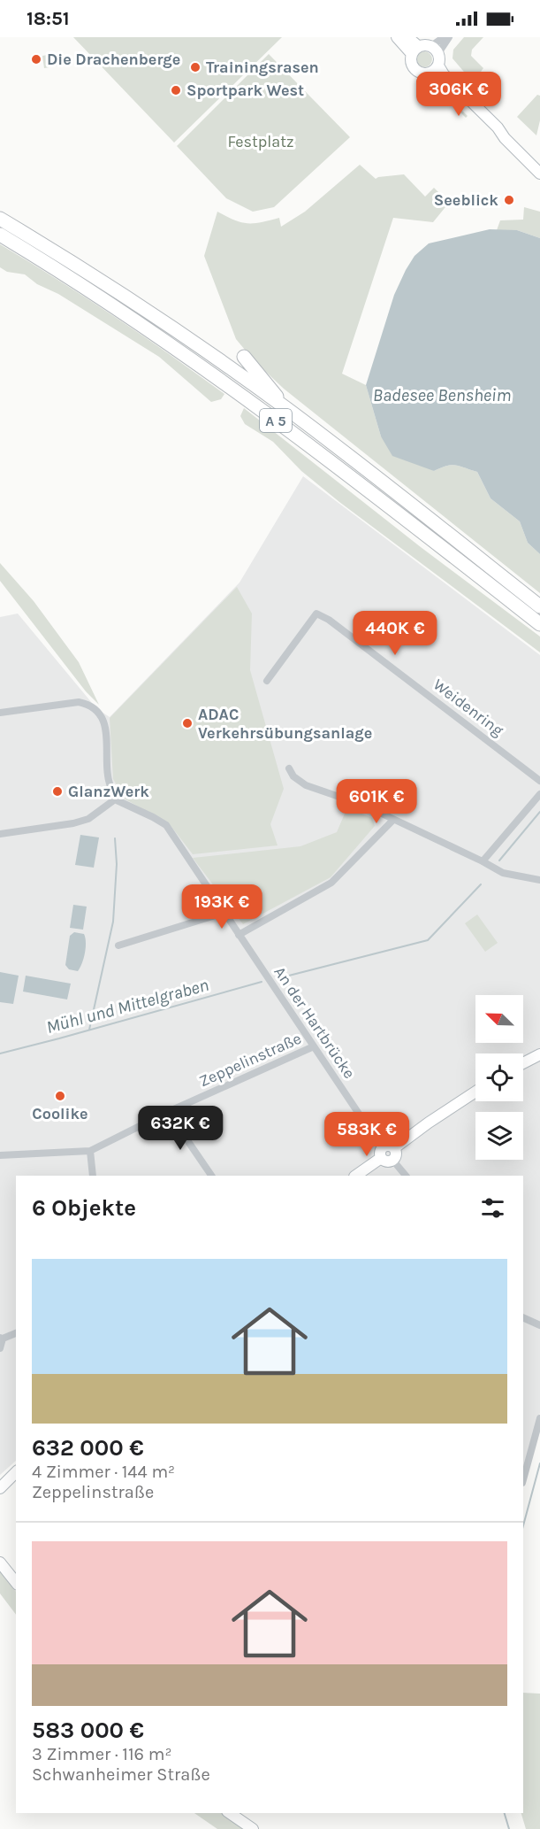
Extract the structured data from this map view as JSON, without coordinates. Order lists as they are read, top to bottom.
{
  "streets": {
    "highway": ["A 5"],
    "street": ["Weidenring", "An der Hartbrücke", "Zeppelinstraße"]
  },
  "crossings": [
    ["An der Hartbrücke", "Zeppelinstraße"]
  ],
  "water": ["Badesee Bensheim", "Mühl und Mittelgraben"],
  "parks": ["Festplatz"],
  "places": [
    "Die Drachenberge",
    "Trainingsrasen",
    "Sportpark West",
    "Seeblick",
    "ADAC Verkehrsübungsanlage",
    "GlanzWerk",
    "Coolike"
  ],
  "north": "top left",
  "page": {
    "status": "18:51",
    "price": [
      "306K €",
      "440K €",
      "601K €",
      "193K €",
      "632K €",
      "583K €"
    ],
    "heading": "6 Objekte",
    "list": [
      {
        "name": "632 000 €",
        "note": "4 Zimmer · 144 m² · Zeppelinstraße"
      },
      {
        "name": "583 000 €",
        "note": "3 Zimmer · 116 m² · Schwanheimer Straße"
      }
    ]
  }
}
